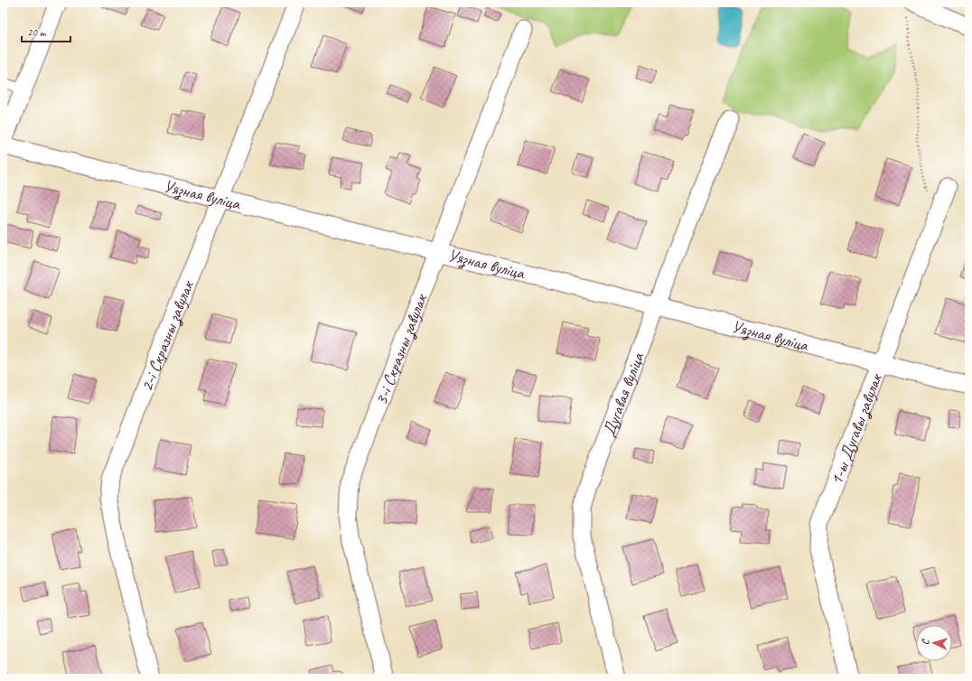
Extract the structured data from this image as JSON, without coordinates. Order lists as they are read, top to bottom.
{
  "streets": {
    "street": [
      "Уязная вуліца",
      "2-і Скразны завулак",
      "3-і Скразны завулак",
      "Дугавая вуліца",
      "1-ы Дугавы завулак"
    ]
  },
  "crossings": [
    ["Уязная вуліца", "2-і Скразны завулак"],
    ["Уязная вуліца", "3-і Скразны завулак"],
    ["Уязная вуліца", "Дугавая вуліца"],
    ["Уязная вуліца", "1-ы Дугавы завулак"]
  ],
  "scale_bar": "20 m",
  "north": "left"
}
